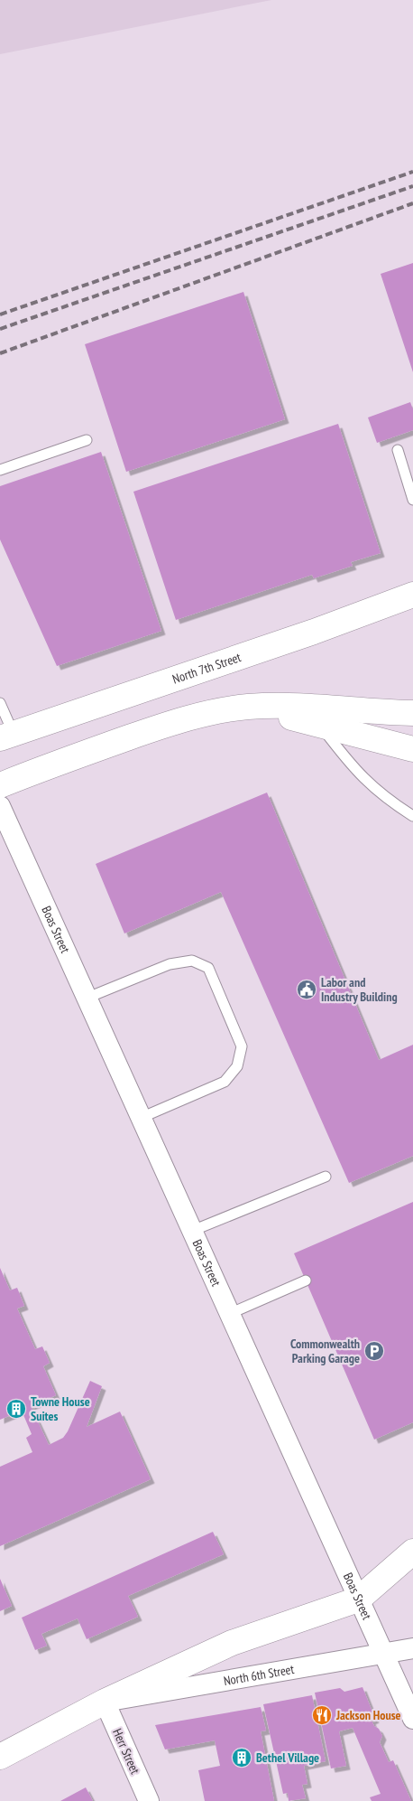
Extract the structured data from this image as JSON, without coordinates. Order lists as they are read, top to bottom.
{
  "streets": {
    "main road": ["North 7th Street", "North 6th Street"],
    "street": ["Boas Street", "Herr Street"]
  },
  "crossings": [
    ["Boas Street", "North 6th Street"],
    ["North 6th Street", "Herr Street"]
  ],
  "places": {
    "public building": ["Labor and Industry Building"],
    "parking": ["Commonwealth Parking Garage"],
    "building": ["Towne House Suites", "Bethel Village"],
    "restaurant": ["Jackson House"]
  }
}
